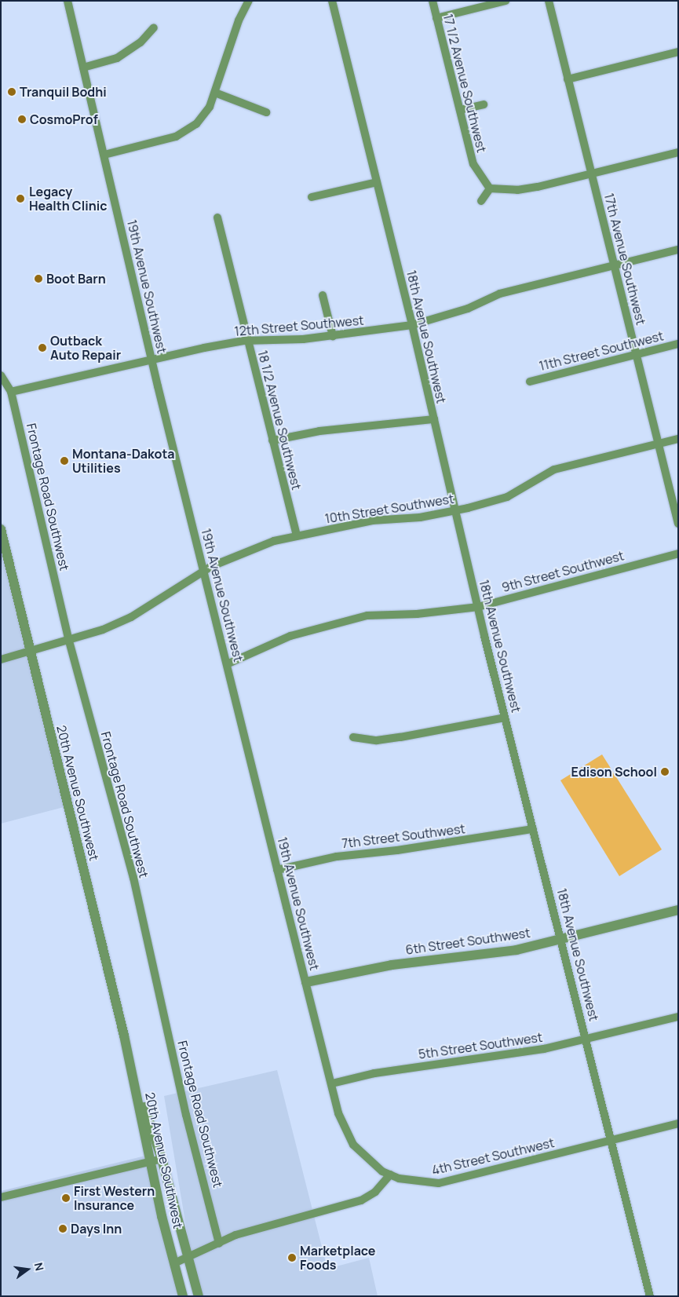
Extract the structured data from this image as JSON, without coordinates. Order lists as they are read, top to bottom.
{
  "streets": {
    "street": [
      "17 1/2 Avenue Southwest",
      "17th Avenue Southwest",
      "19th Avenue Southwest",
      "12th Street Southwest",
      "18th Avenue Southwest",
      "11th Street Southwest",
      "18 1/2 Avenue Southwest",
      "Frontage Road Southwest",
      "10th Street Southwest",
      "9th Street Southwest",
      "20th Avenue Southwest",
      "7th Street Southwest",
      "6th Street Southwest",
      "5th Street Southwest",
      "4th Street Southwest"
    ]
  },
  "crossings": [
    ["17th Avenue Southwest", "12th Street Southwest"],
    ["17th Avenue Southwest", "11th Street Southwest"],
    ["17th Avenue Southwest", "10th Street Southwest"],
    ["19th Avenue Southwest", "12th Street Southwest"],
    ["19th Avenue Southwest", "10th Street Southwest"],
    ["19th Avenue Southwest", "9th Street Southwest"],
    ["19th Avenue Southwest", "7th Street Southwest"],
    ["19th Avenue Southwest", "6th Street Southwest"],
    ["19th Avenue Southwest", "5th Street Southwest"],
    ["19th Avenue Southwest", "4th Street Southwest"],
    ["12th Street Southwest", "18th Avenue Southwest"],
    ["12th Street Southwest", "18 1/2 Avenue Southwest"],
    ["12th Street Southwest", "Frontage Road Southwest"],
    ["18th Avenue Southwest", "10th Street Southwest"],
    ["18th Avenue Southwest", "9th Street Southwest"],
    ["18th Avenue Southwest", "7th Street Southwest"],
    ["18th Avenue Southwest", "6th Street Southwest"],
    ["18th Avenue Southwest", "5th Street Southwest"],
    ["18th Avenue Southwest", "4th Street Southwest"],
    ["18 1/2 Avenue Southwest", "10th Street Southwest"],
    ["Frontage Road Southwest", "10th Street Southwest"],
    ["10th Street Southwest", "20th Avenue Southwest"]
  ],
  "places": [
    "Tranquil Bodhi",
    "CosmoProf",
    "Legacy Health Clinic",
    "Boot Barn",
    "Outback Auto Repair",
    "Montana-Dakota Utilities",
    "Edison School",
    "First Western Insurance",
    "Days Inn",
    "Marketplace Foods"
  ],
  "north": "right"
}
